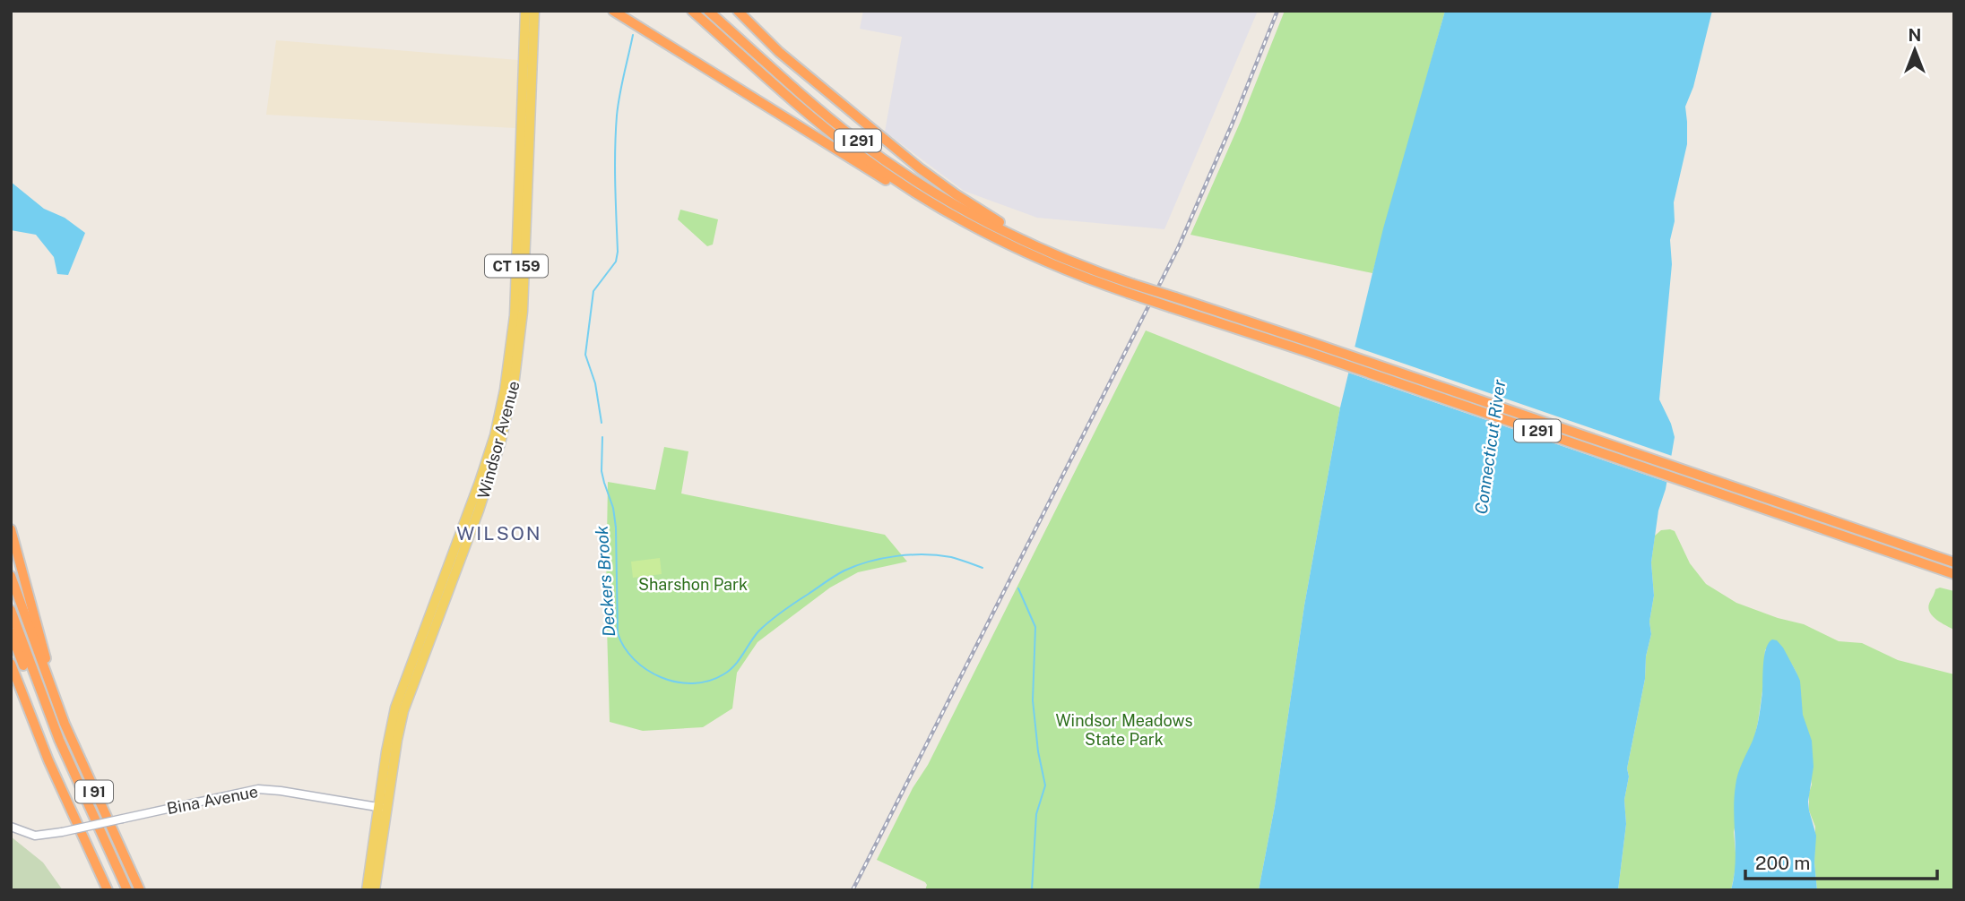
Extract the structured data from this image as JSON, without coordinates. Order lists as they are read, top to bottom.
{
  "streets": {
    "highway": ["I 291", "I 91"],
    "main road": ["CT 159", "Windsor Avenue"],
    "street": ["Bina Avenue"]
  },
  "crossings": [
    ["Windsor Avenue", "Bina Avenue"]
  ],
  "districts": ["WILSON"],
  "water": ["Connecticut River", "Deckers Brook"],
  "parks": ["Sharshon Park", "Windsor Meadows State Park"],
  "scale_bar": "200 m",
  "north": "top"
}
